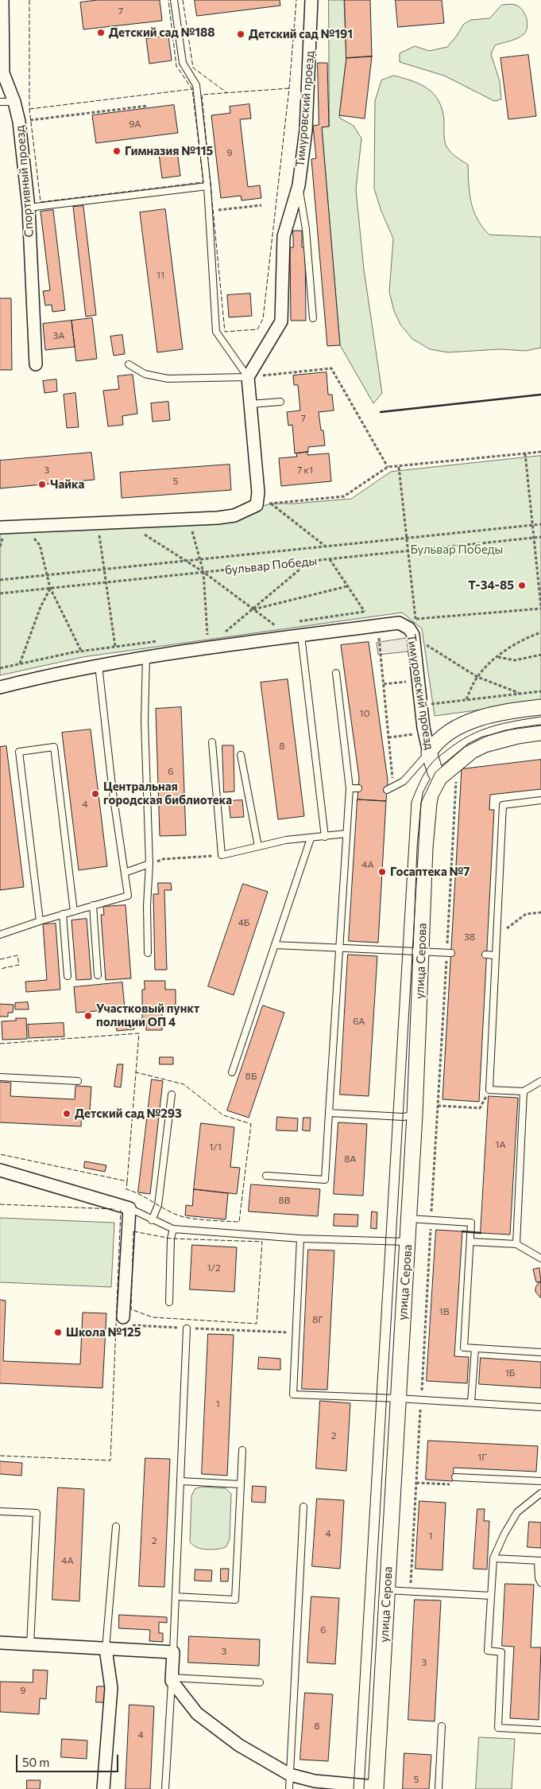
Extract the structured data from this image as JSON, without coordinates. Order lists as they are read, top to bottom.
{
  "streets": {
    "street": ["Тимуровский проезд", "Спортивный проезд", "улица Серова"],
    "path": ["бульвар Победы"]
  },
  "crossings": [
    ["Тимуровский проезд", "улица Серова"]
  ],
  "parks": ["Бульвар Победы"],
  "places": [
    "Детский сад №188",
    "Детский сад №191",
    "Гимназия №115",
    "Чайка",
    "Т-34-85",
    "Центральная городская библиотека",
    "Госаптека №7",
    "Участковый пункт полиции ОП 4",
    "Детский сад №293",
    "Школа №125"
  ],
  "house_numbers": [
    "7",
    "9А",
    "9",
    "11",
    "3А",
    "7",
    "3",
    "7 к1",
    "5",
    "10",
    "8",
    "6",
    "4",
    "4А",
    "4Б",
    "38",
    "6А",
    "8Б",
    "1А",
    "1/1",
    "8А",
    "8В",
    "1/2",
    "1В",
    "8Г",
    "1Б",
    "1",
    "2",
    "1Г",
    "4",
    "1",
    "2",
    "4А",
    "6",
    "3",
    "3",
    "9",
    "8",
    "4",
    "5"
  ],
  "scale_bar": "50 m"
}
